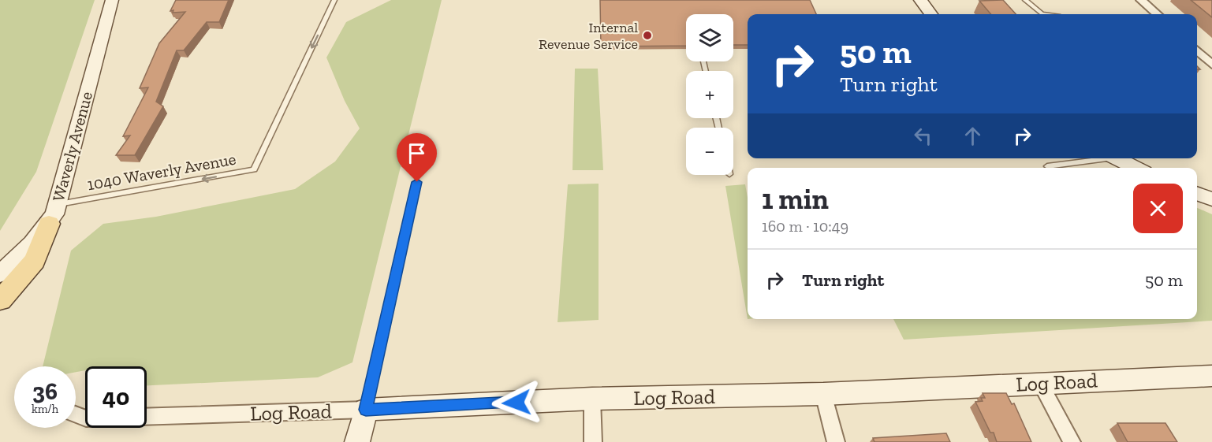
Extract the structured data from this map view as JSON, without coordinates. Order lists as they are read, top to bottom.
{
  "streets": {
    "street": ["Waverly Avenue", "Log Road"],
    "lane": ["1040 Waverly Avenue"]
  },
  "crossings": [
    ["Waverly Avenue", "1040 Waverly Avenue"]
  ],
  "one_way": ["1040 Waverly Avenue"],
  "places": ["Internal Revenue Service"],
  "page": {
    "map_buttons": ["+", "−"],
    "turn": ["50 m", "Turn right"],
    "heading": ["1 min", "160 m · 10:49"],
    "list": [
      {
        "name": "Turn right",
        "value": "50 m"
      }
    ],
    "speed": "36 km/h",
    "limit": "40"
  }
}
